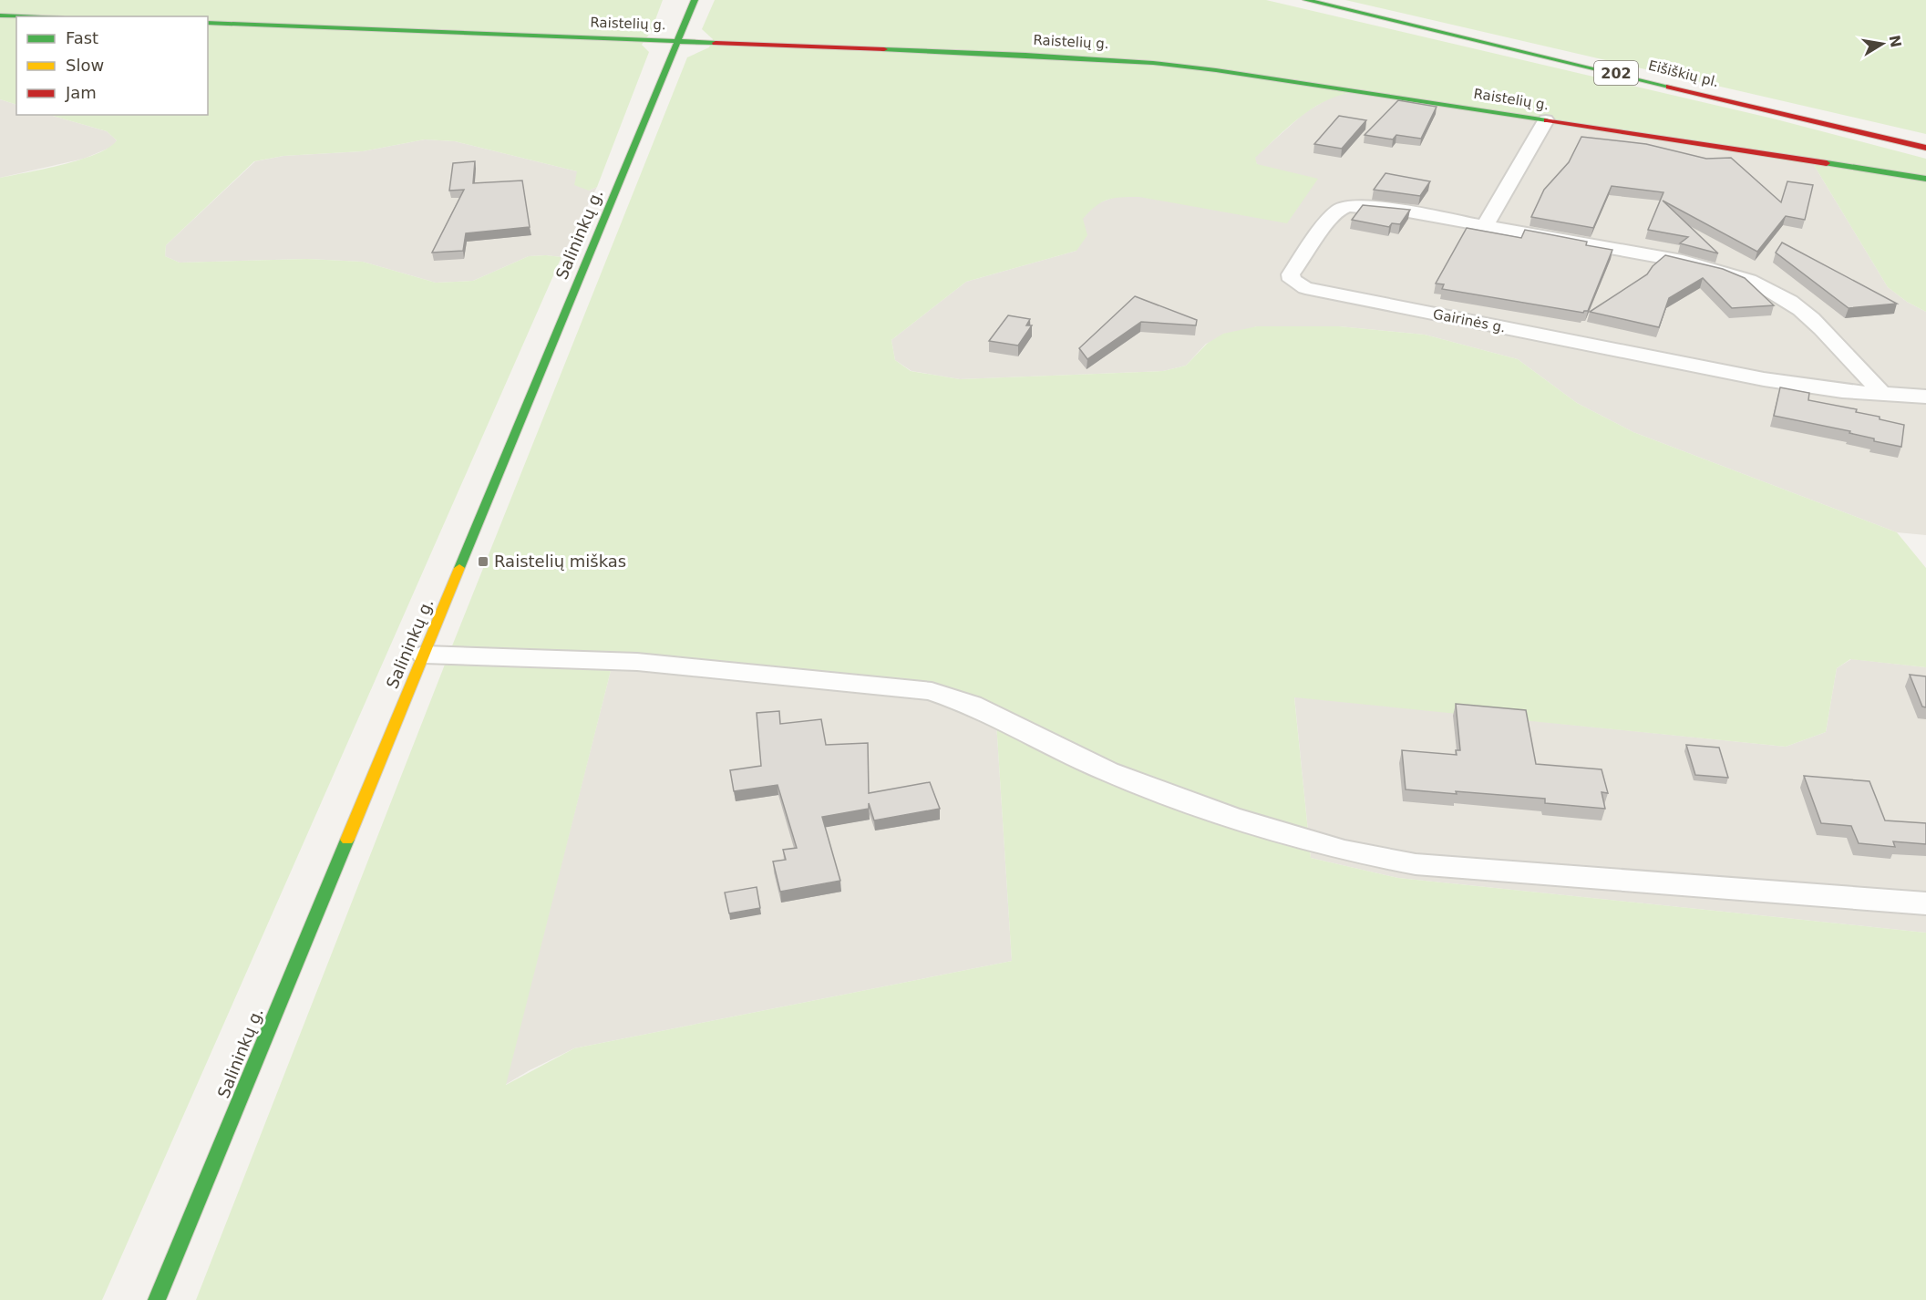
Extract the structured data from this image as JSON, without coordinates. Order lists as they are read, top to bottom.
{
  "streets": {
    "main road": [
      "Raistelių g.",
      "202",
      "Eišiškių pl.",
      "Salininkų g."
    ],
    "street": ["Gairinės g."]
  },
  "crossings": [
    ["Raistelių g.", "Salininkų g."]
  ],
  "places": {
    "transit": ["Raistelių miškas"]
  },
  "legend": ["Fast", "Slow", "Jam"],
  "north": "right"
}
